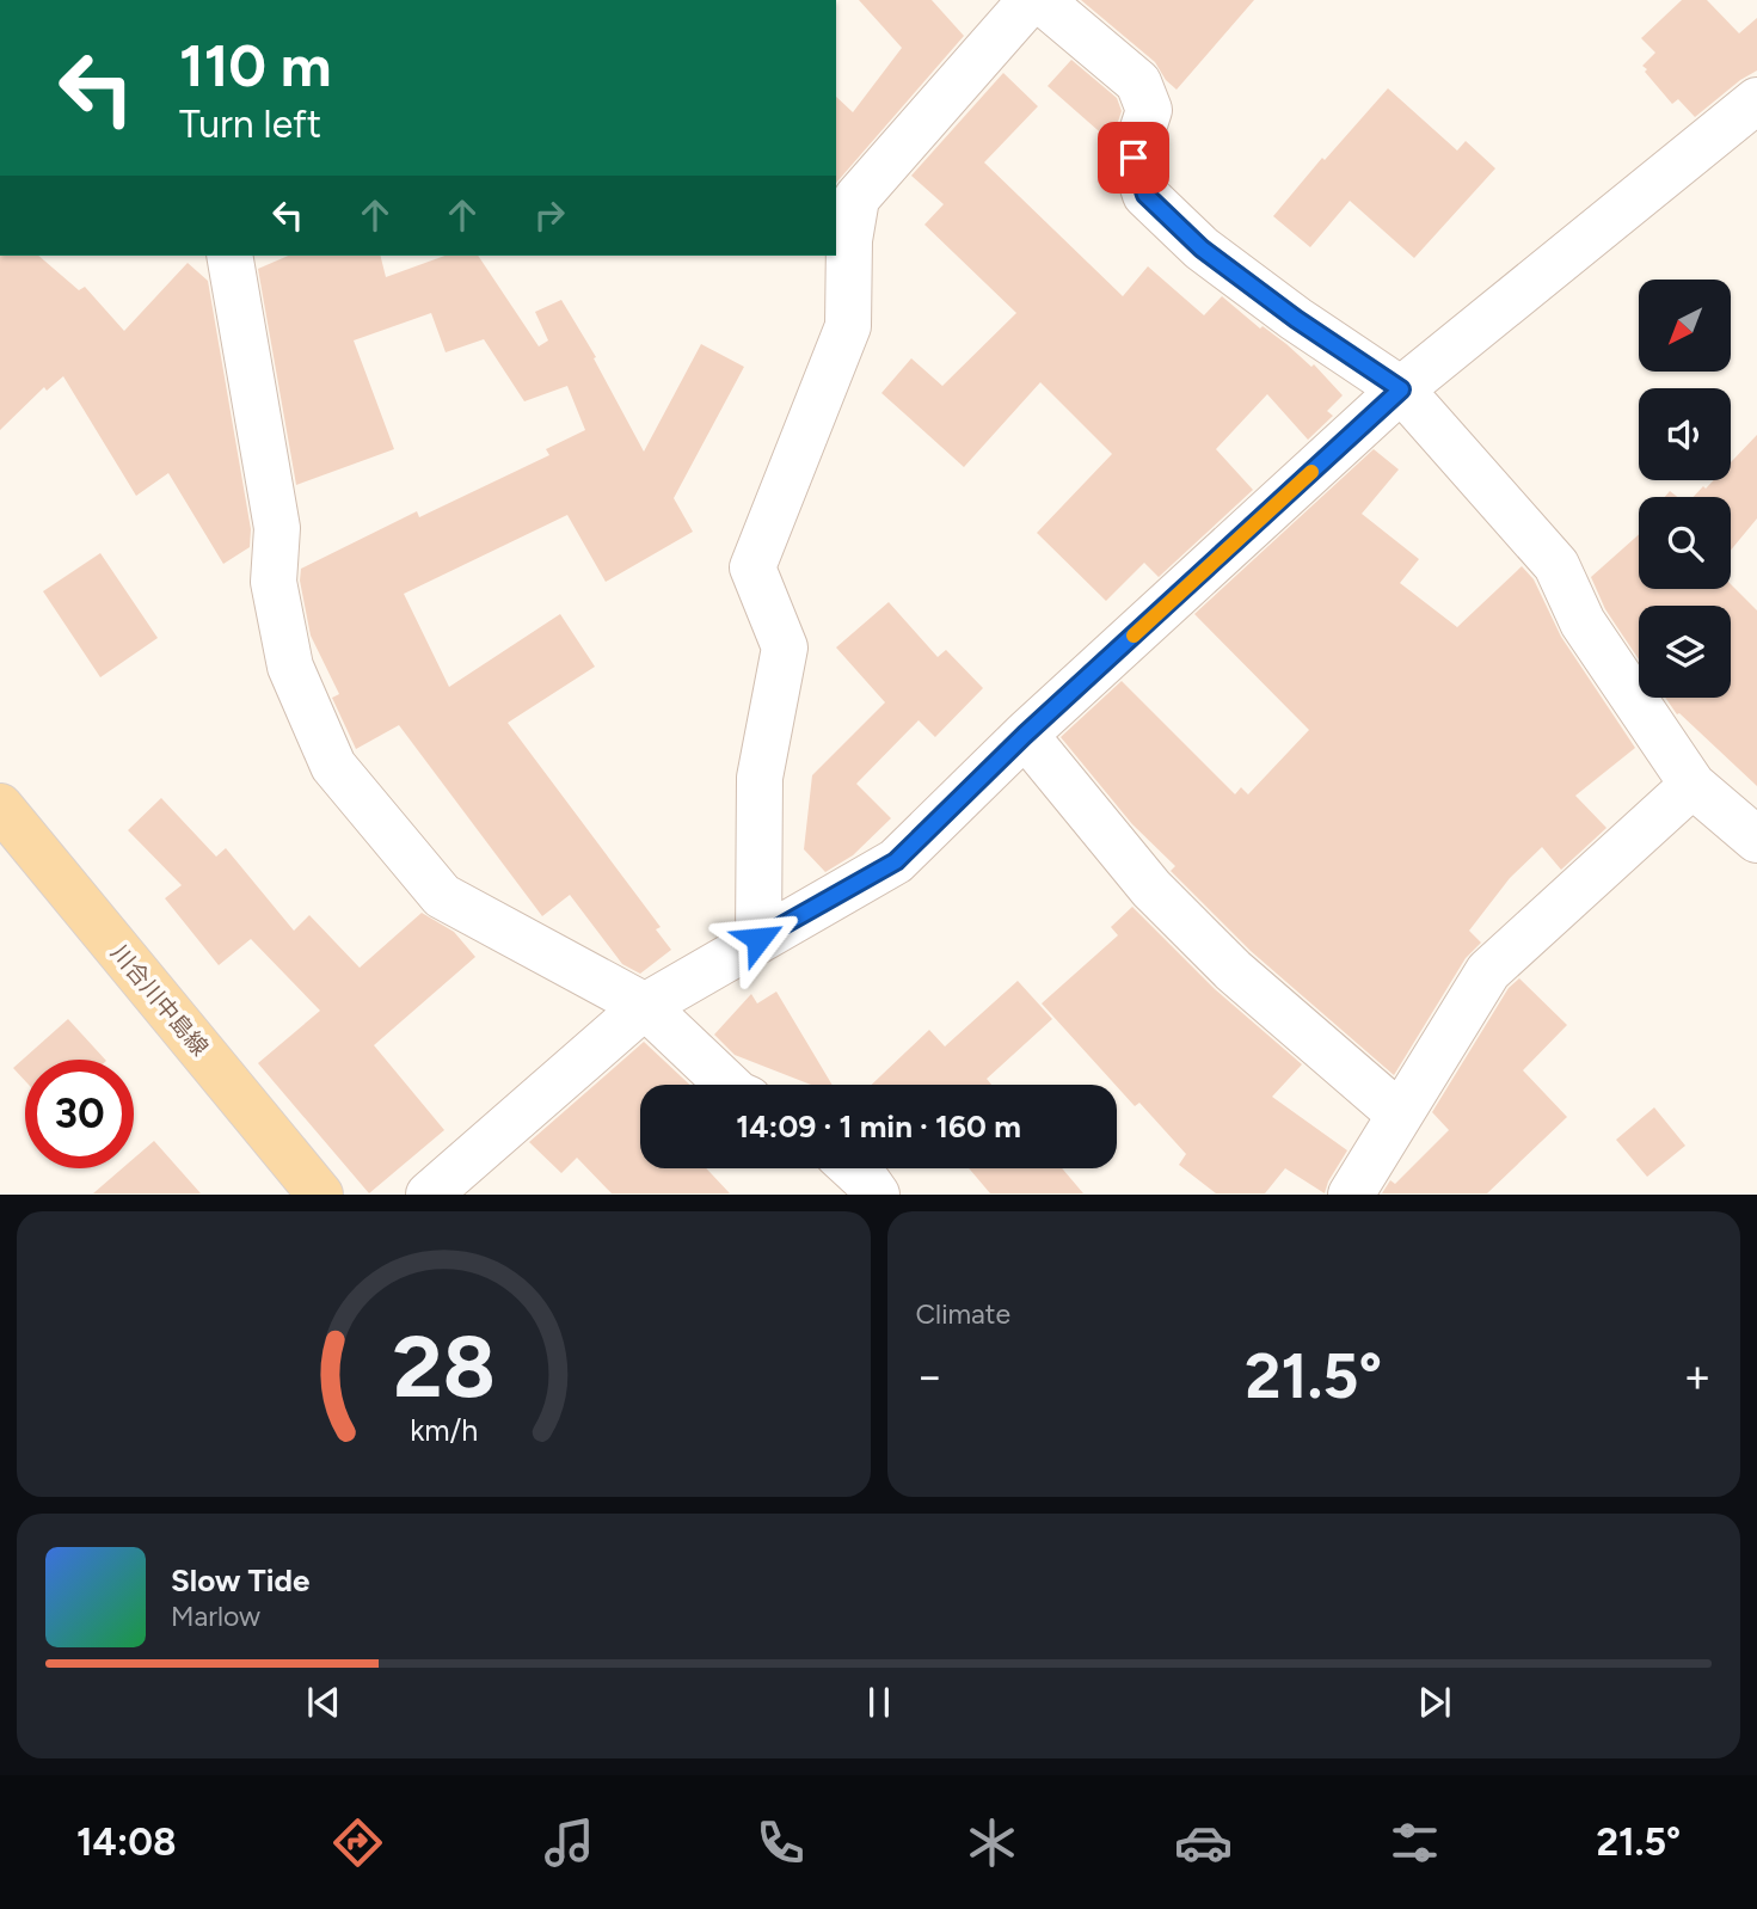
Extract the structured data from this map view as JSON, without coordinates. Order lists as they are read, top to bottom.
{
  "streets": {
    "main road": ["川合川中島線"]
  },
  "north": "bottom left",
  "page": {
    "turn": ["110 m", "Turn left"],
    "limit": "30",
    "trip": "14:09 · 1 min · 160 m",
    "tile": "Climate",
    "heat": ["−", "21.5°", "+"],
    "song": ["Slow Tide", "Marlow"],
    "tabs": ["14:08", "21.5°"],
    "gauge": ["28", "km/h"]
  }
}
